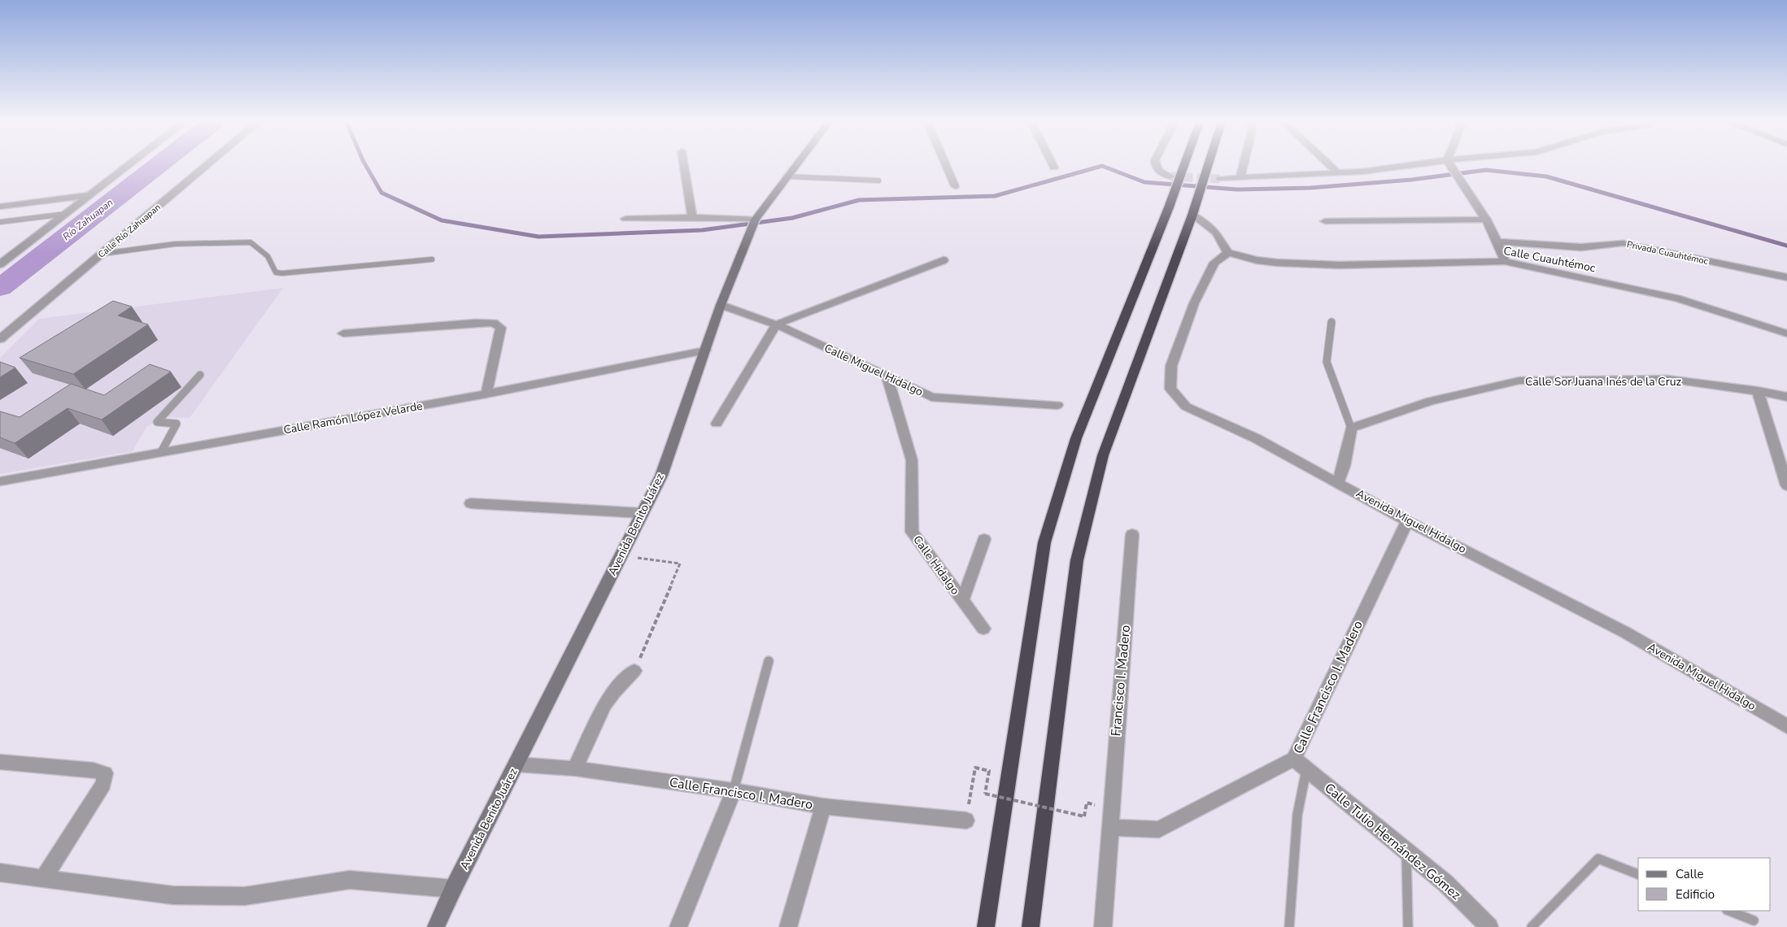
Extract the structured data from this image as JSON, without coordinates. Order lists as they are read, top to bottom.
{
  "streets": {
    "main road": ["Avenida Benito Juárez"],
    "street": [
      "Calle Río Zahuapan",
      "Privada Cuauhtémoc",
      "Calle Cuauhtémoc",
      "Calle Miguel Hidalgo",
      "Calle Sor Juana Inés de la Cruz",
      "Calle Ramón López Velarde",
      "Avenida Miguel Hidalgo",
      "Calle Hidalgo",
      "Francisco I. Madero",
      "Calle Francisco I. Madero",
      "Calle Tulio Hernández Gómez"
    ]
  },
  "crossings": [
    ["Calle Cuauhtémoc", "Avenida Miguel Hidalgo"],
    ["Calle Miguel Hidalgo", "Avenida Benito Juárez"],
    ["Calle Miguel Hidalgo", "Calle Hidalgo"],
    ["Calle Ramón López Velarde", "Avenida Benito Juárez"],
    ["Avenida Miguel Hidalgo", "Calle Francisco I. Madero"],
    ["Avenida Benito Juárez", "Calle Francisco I. Madero"],
    ["Francisco I. Madero", "Calle Francisco I. Madero"],
    ["Calle Francisco I. Madero", "Calle Tulio Hernández Gómez"]
  ],
  "water": ["Río Zahuapan"],
  "legend": ["Calle", "Edificio"]
}
